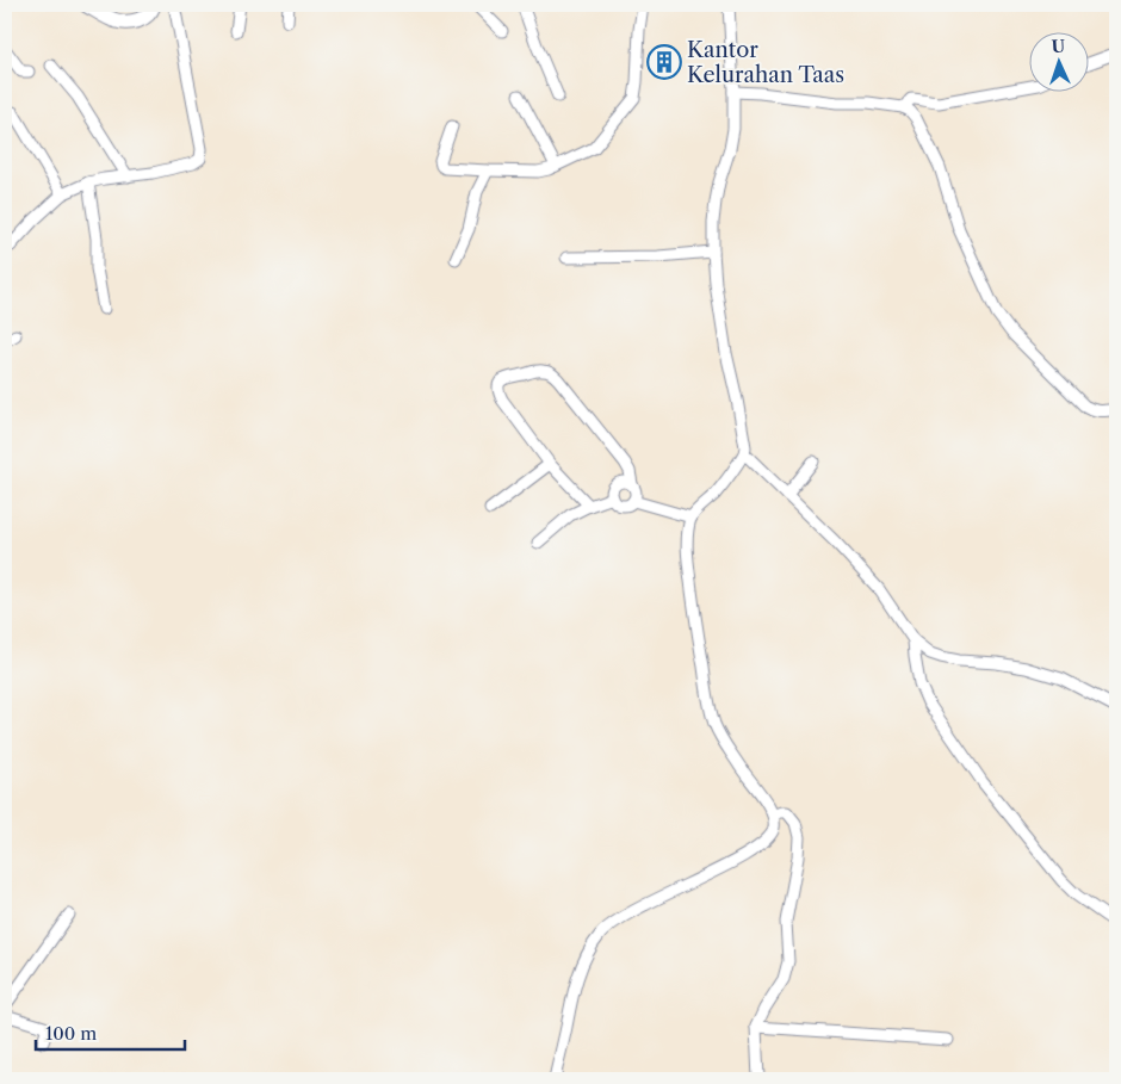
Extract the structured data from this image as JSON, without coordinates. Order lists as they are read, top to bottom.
{
  "places": {
    "building": ["Kantor Kelurahan Taas"]
  },
  "scale_bar": "100 m",
  "north": "top"
}
